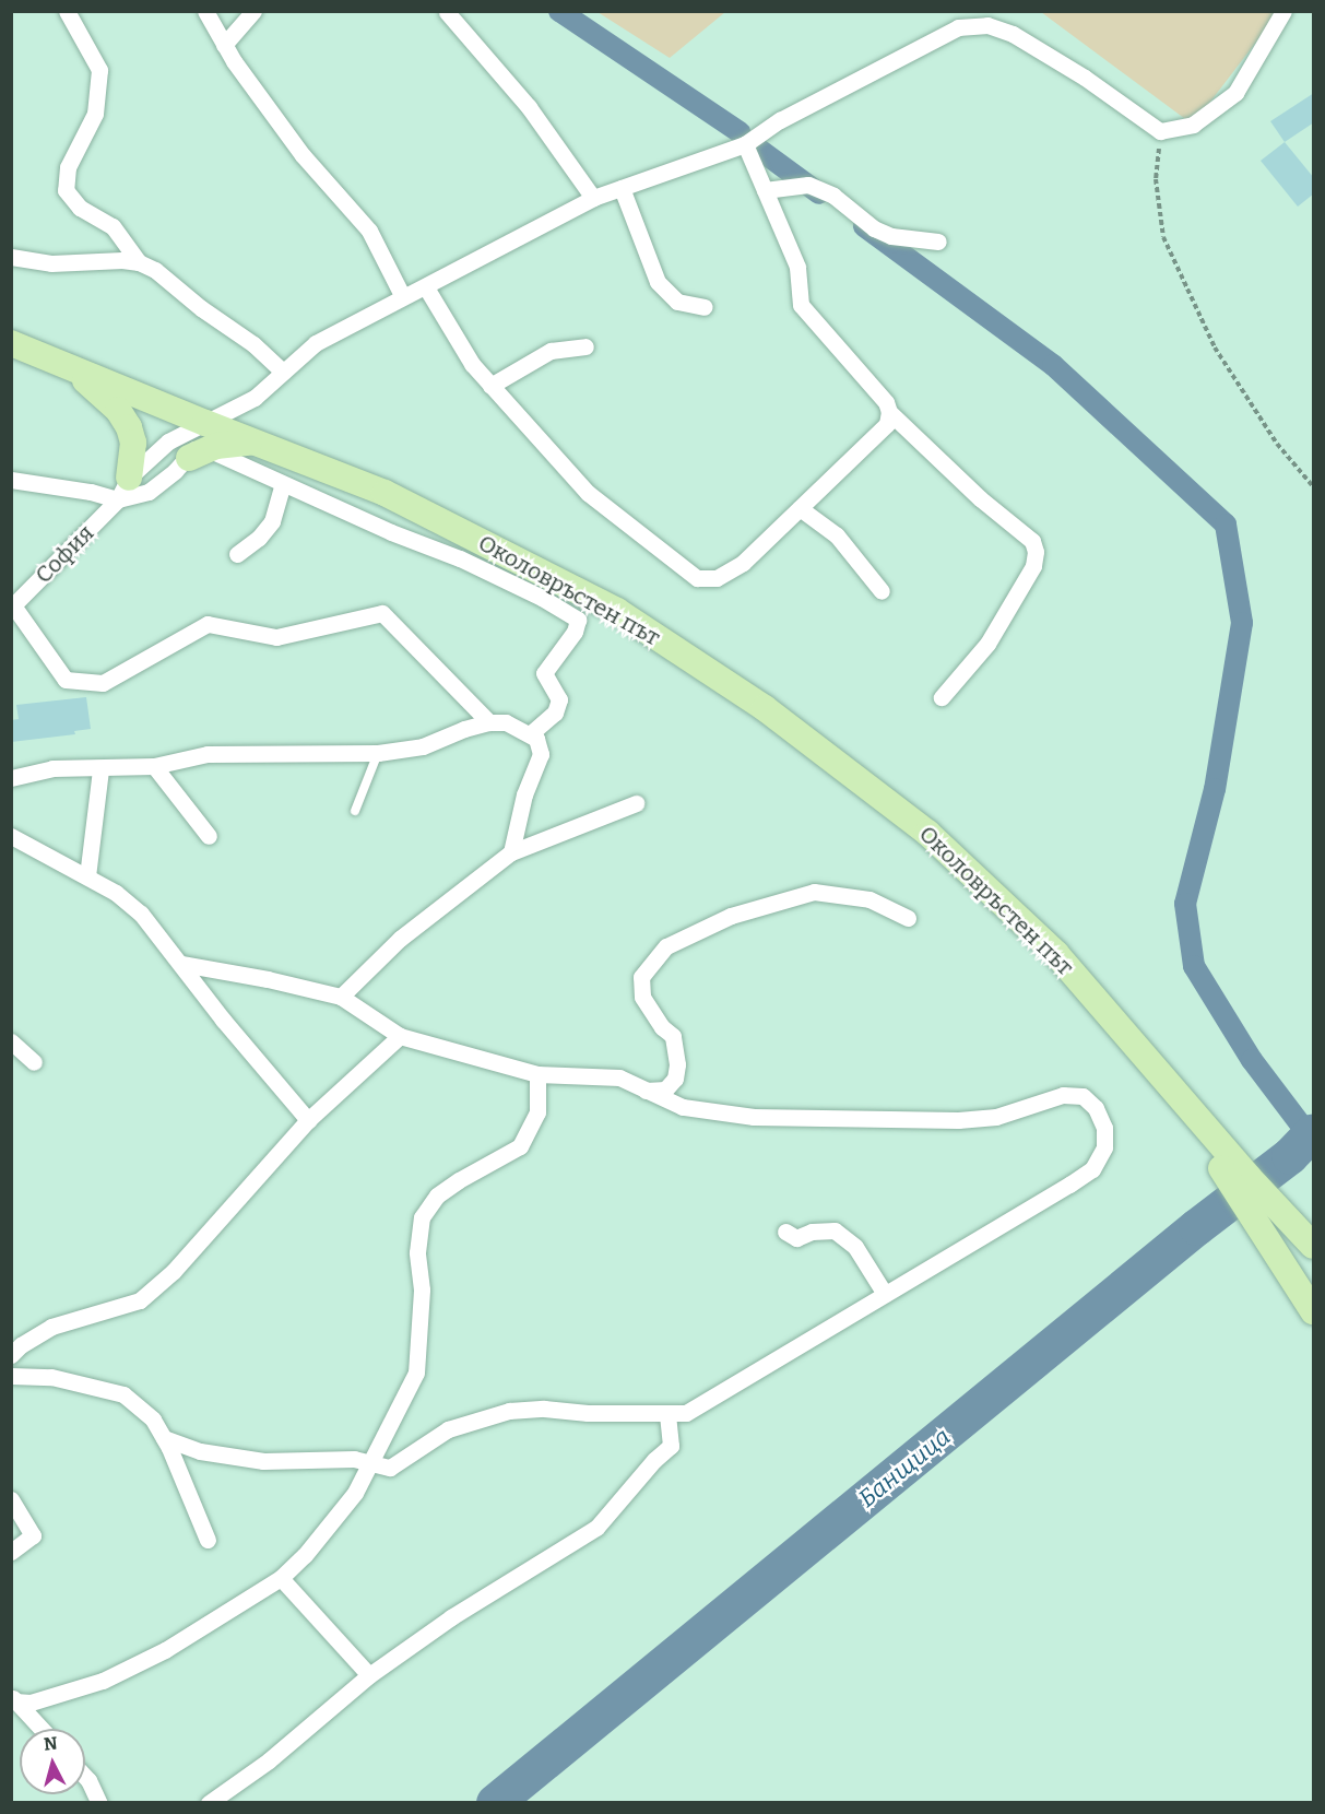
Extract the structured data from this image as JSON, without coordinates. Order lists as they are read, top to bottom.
{
  "streets": {
    "main road": ["Околовръстен път"],
    "street": ["София"]
  },
  "crossings": [
    ["София", "Околовръстен път"]
  ],
  "water": ["Банщица"],
  "north": "top"
}
